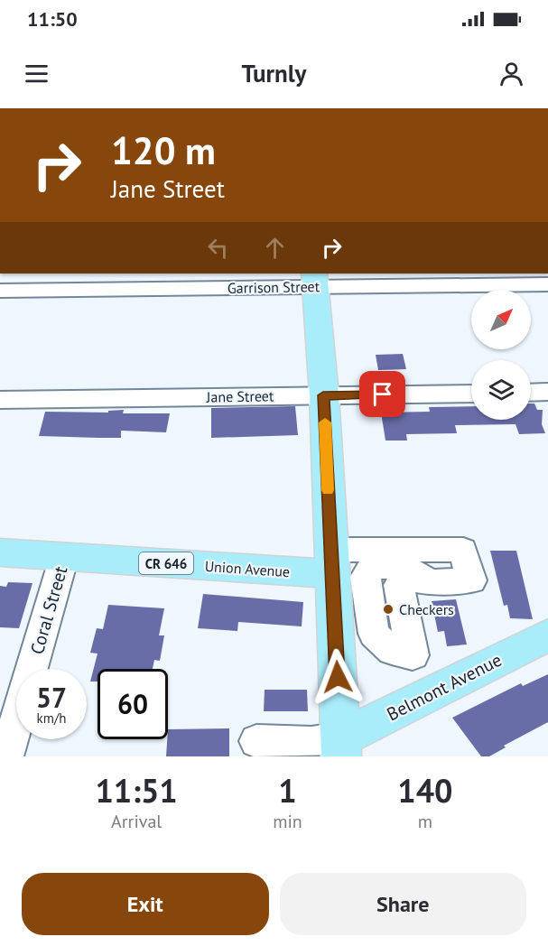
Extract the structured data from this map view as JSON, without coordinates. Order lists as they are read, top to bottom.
{
  "streets": {
    "main road": ["CR 646", "Union Avenue", "Belmont Avenue"],
    "street": ["Garrison Street", "Jane Street", "Coral Street"]
  },
  "crossings": [
    ["Union Avenue", "Coral Street"]
  ],
  "places": ["Checkers"],
  "north": "top right",
  "page": {
    "status": "11:50",
    "header": "Turnly",
    "turn": ["120 m", "Jane Street"],
    "speed": "57 km/h",
    "limit": "60",
    "eta": [
      "11:51",
      "Arrival",
      "1",
      "min",
      "140",
      "m"
    ],
    "buttons": ["Exit", "Share"]
  }
}
